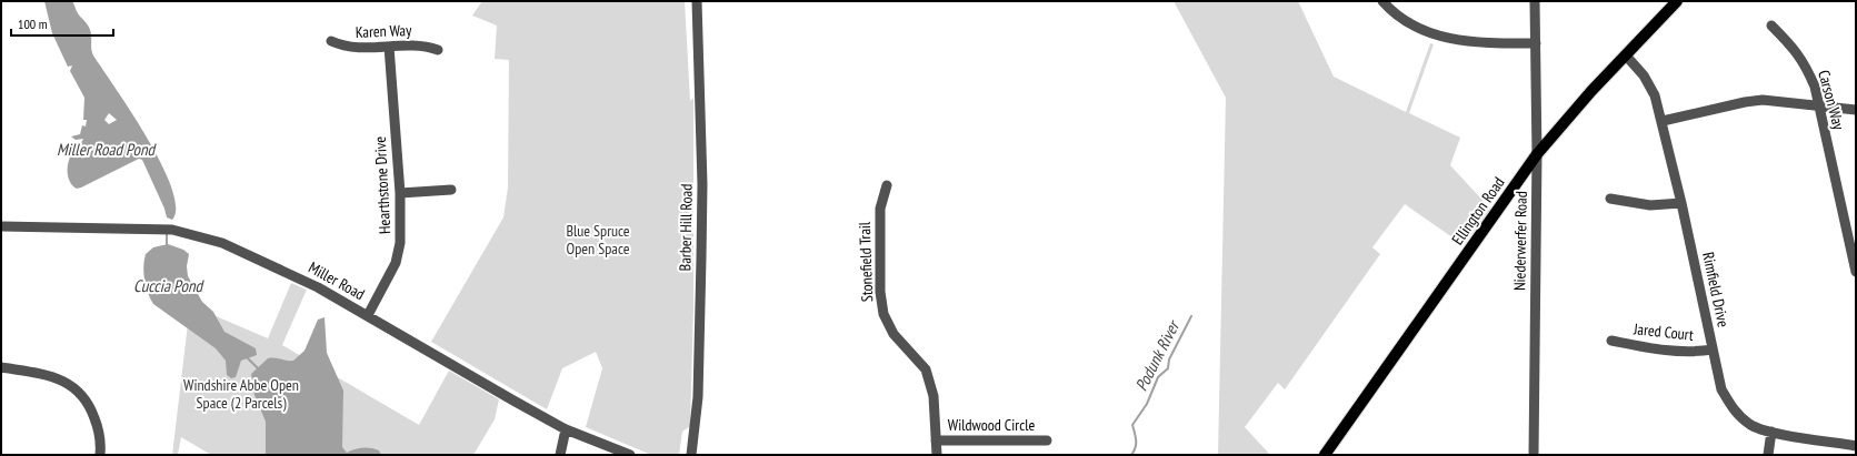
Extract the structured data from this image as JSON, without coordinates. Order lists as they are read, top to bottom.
{
  "streets": {
    "main road": ["Ellington Road"],
    "street": [
      "Karen Way",
      "Carson Way",
      "Hearthstone Drive",
      "Barber Hill Road",
      "Niederwerfer Road",
      "Stonefield Trail",
      "Miller Road",
      "Rimfield Drive",
      "Jared Court",
      "Wildwood Circle"
    ]
  },
  "crossings": [
    ["Karen Way", "Hearthstone Drive"],
    ["Hearthstone Drive", "Miller Road"],
    ["Ellington Road", "Niederwerfer Road"],
    ["Ellington Road", "Rimfield Drive"],
    ["Stonefield Trail", "Wildwood Circle"],
    ["Rimfield Drive", "Jared Court"]
  ],
  "water": ["Miller Road Pond", "Cuccia Pond", "Podunk River"],
  "parks": ["Blue Spruce Open Space", "Windshire Abbe Open Space (2 Parcels)"],
  "scale_bar": "100 m"
}
